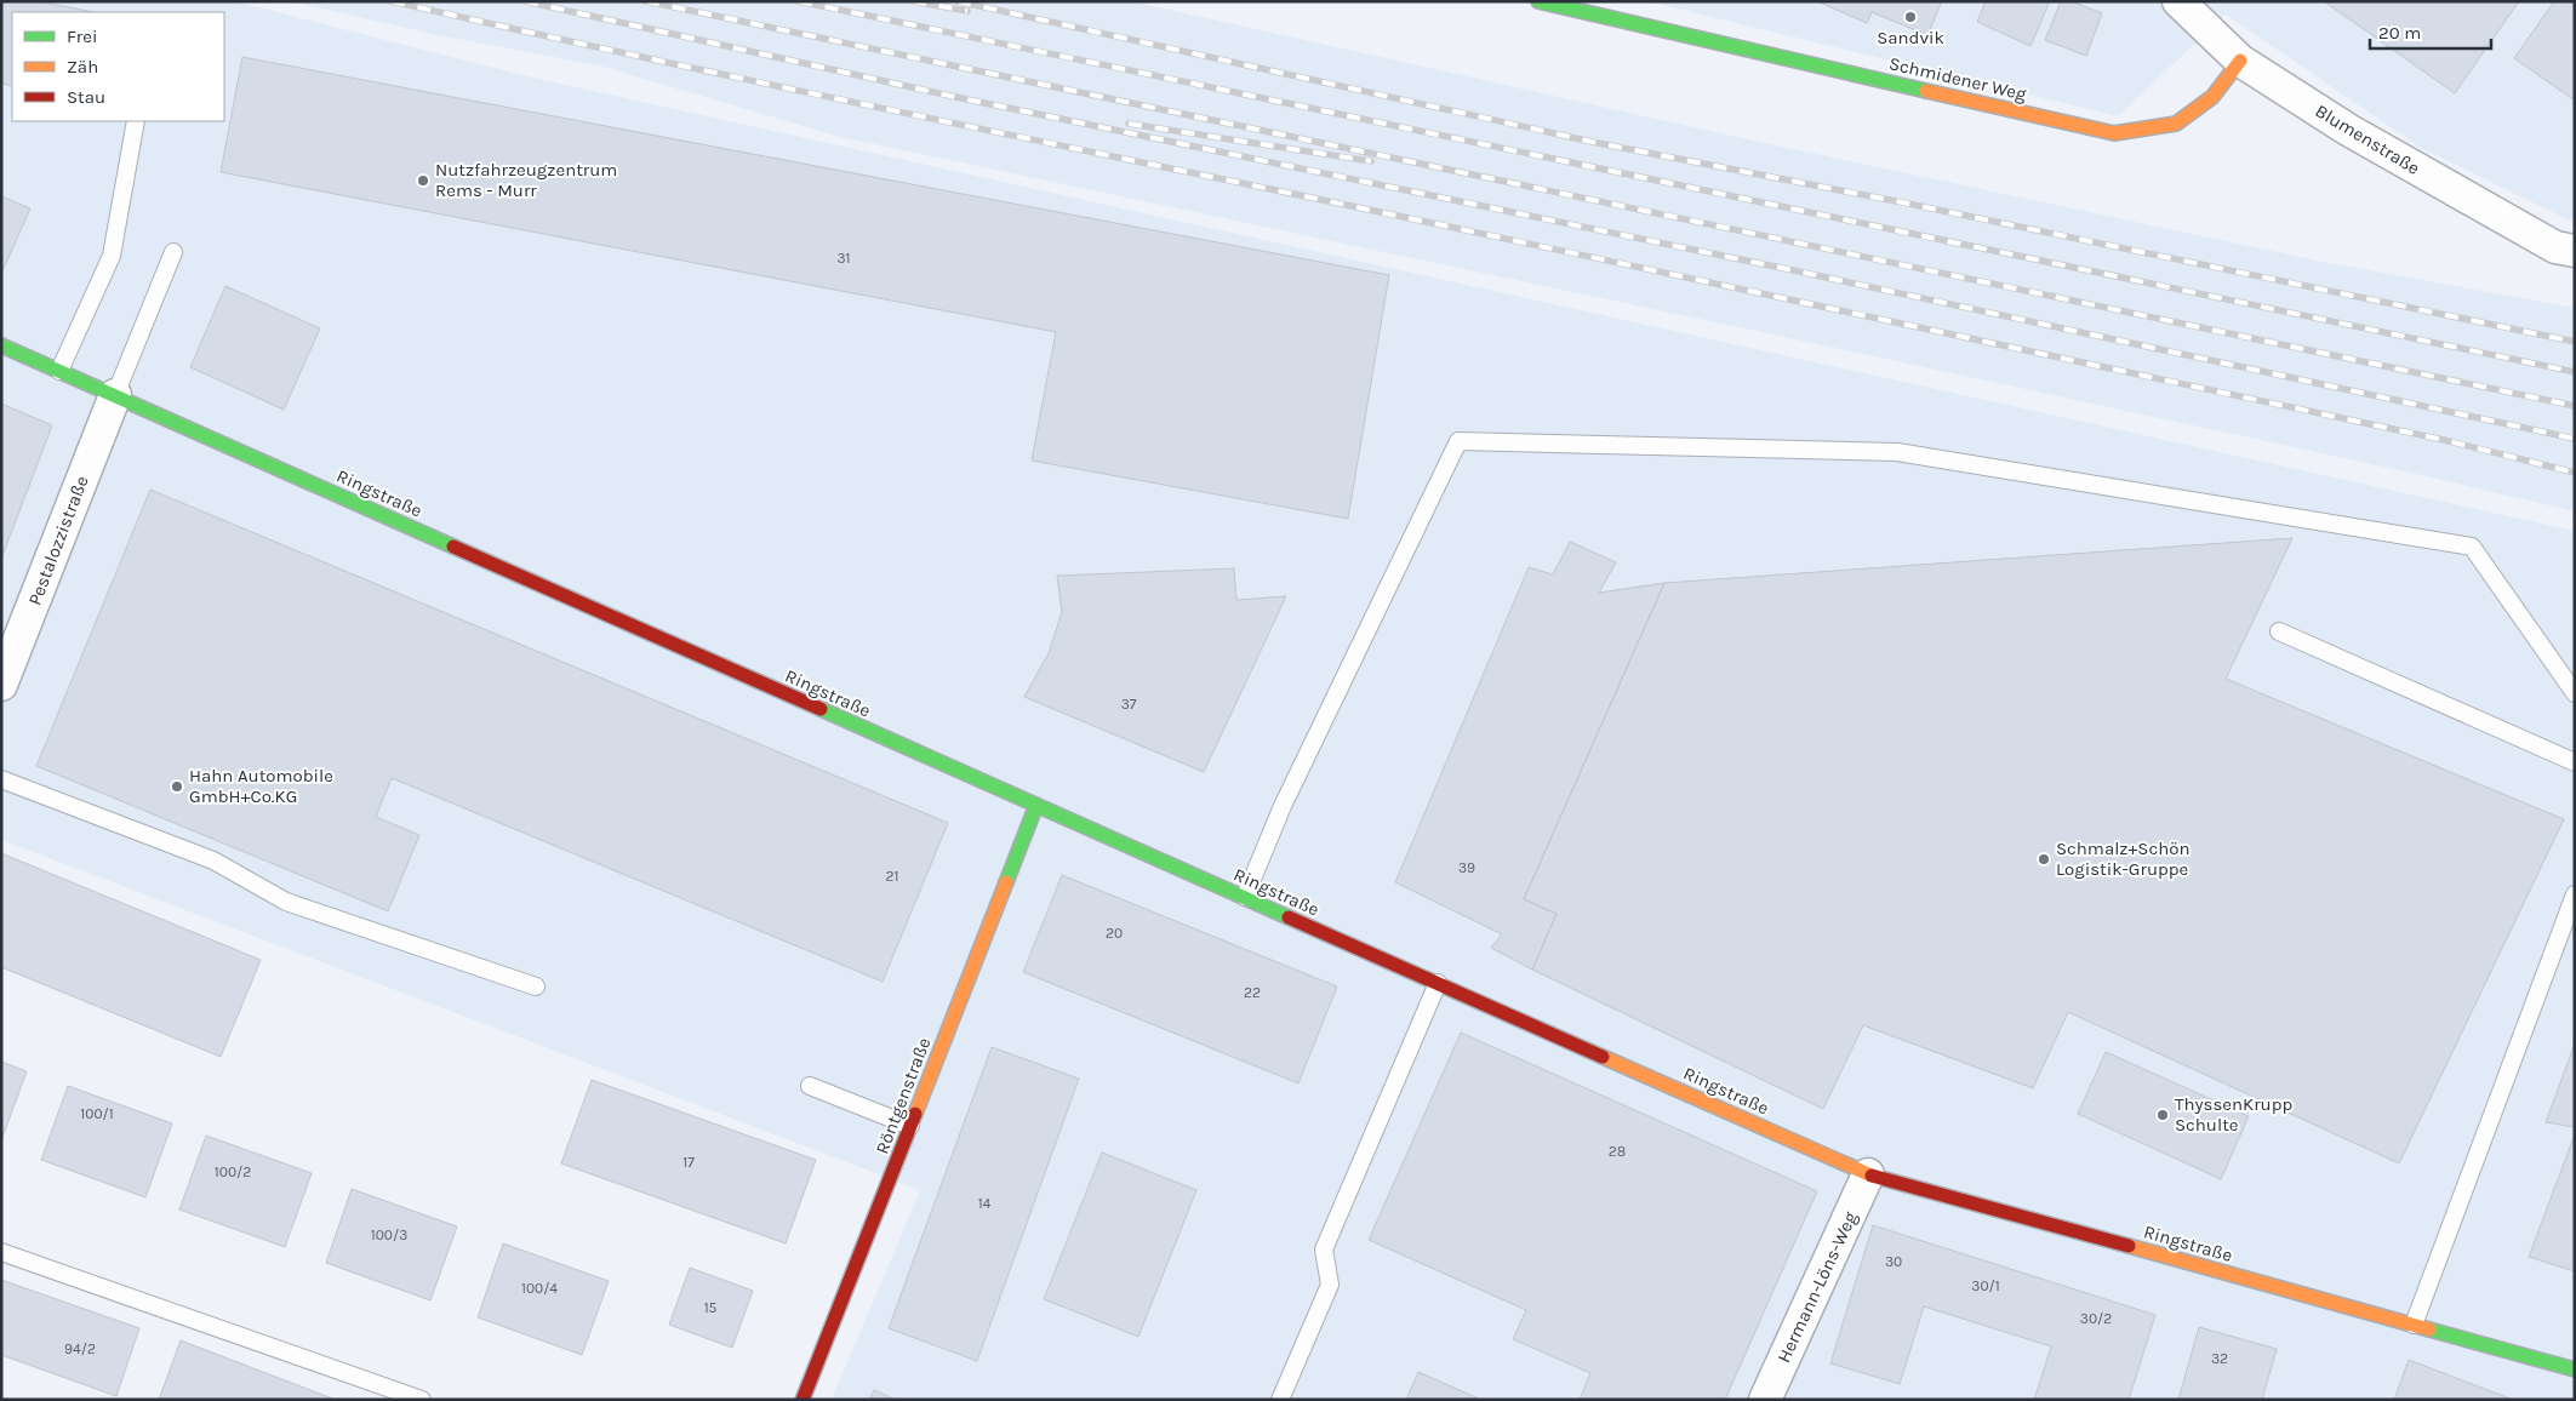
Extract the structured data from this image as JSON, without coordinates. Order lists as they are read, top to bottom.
{
  "streets": {
    "street": [
      "Schmidener Weg",
      "Blumenstraße",
      "Ringstraße",
      "Pestalozzistraße",
      "Röntgenstraße",
      "Hermann-Löns-Weg"
    ]
  },
  "crossings": [
    ["Schmidener Weg", "Blumenstraße"],
    ["Ringstraße", "Pestalozzistraße"],
    ["Ringstraße", "Röntgenstraße"],
    ["Ringstraße", "Hermann-Löns-Weg"]
  ],
  "places": [
    "Sandvik",
    "Nutzfahrzeugzentrum Rems - Murr",
    "Hahn Automobile GmbH+Co.KG",
    "Schmalz+Schön Logistik-Gruppe",
    "ThyssenKrupp Schulte"
  ],
  "house_numbers": [
    "31",
    "37",
    "39",
    "21",
    "20",
    "22",
    "100/1",
    "28",
    "17",
    "100/2",
    "14",
    "100/3",
    "30",
    "30/1",
    "100/4",
    "15",
    "30/2",
    "94/2",
    "32"
  ],
  "legend": ["Frei", "Zäh", "Stau"],
  "scale_bar": "20 m"
}
